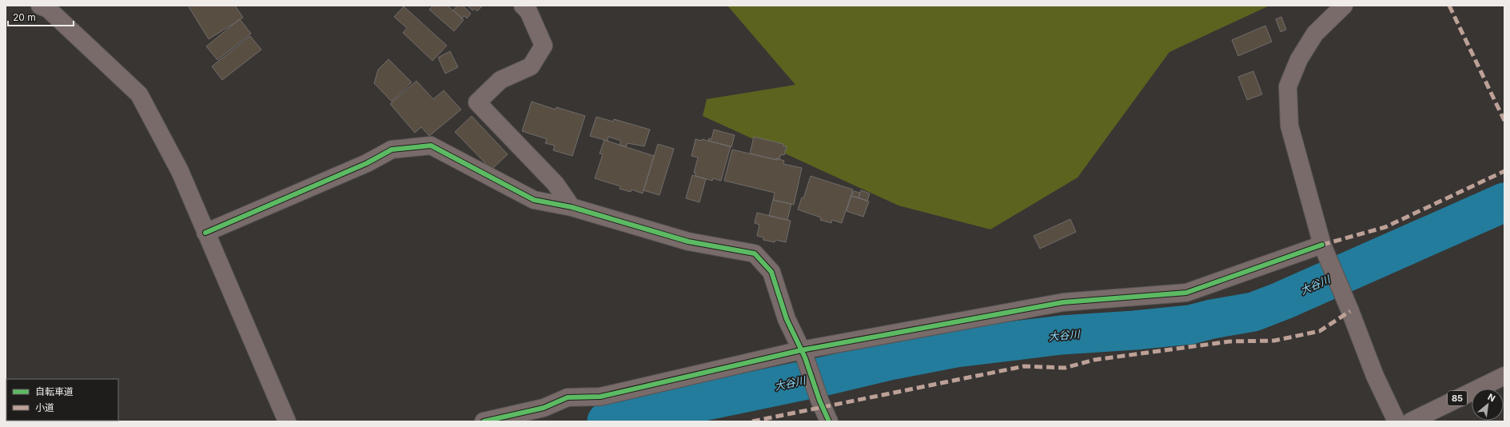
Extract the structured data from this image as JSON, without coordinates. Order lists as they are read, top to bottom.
{
  "streets": {
    "main road": ["85"]
  },
  "water": ["大谷川"],
  "legend": ["自転車道", "小道"],
  "scale_bar": "20 m",
  "north": "top right"
}
